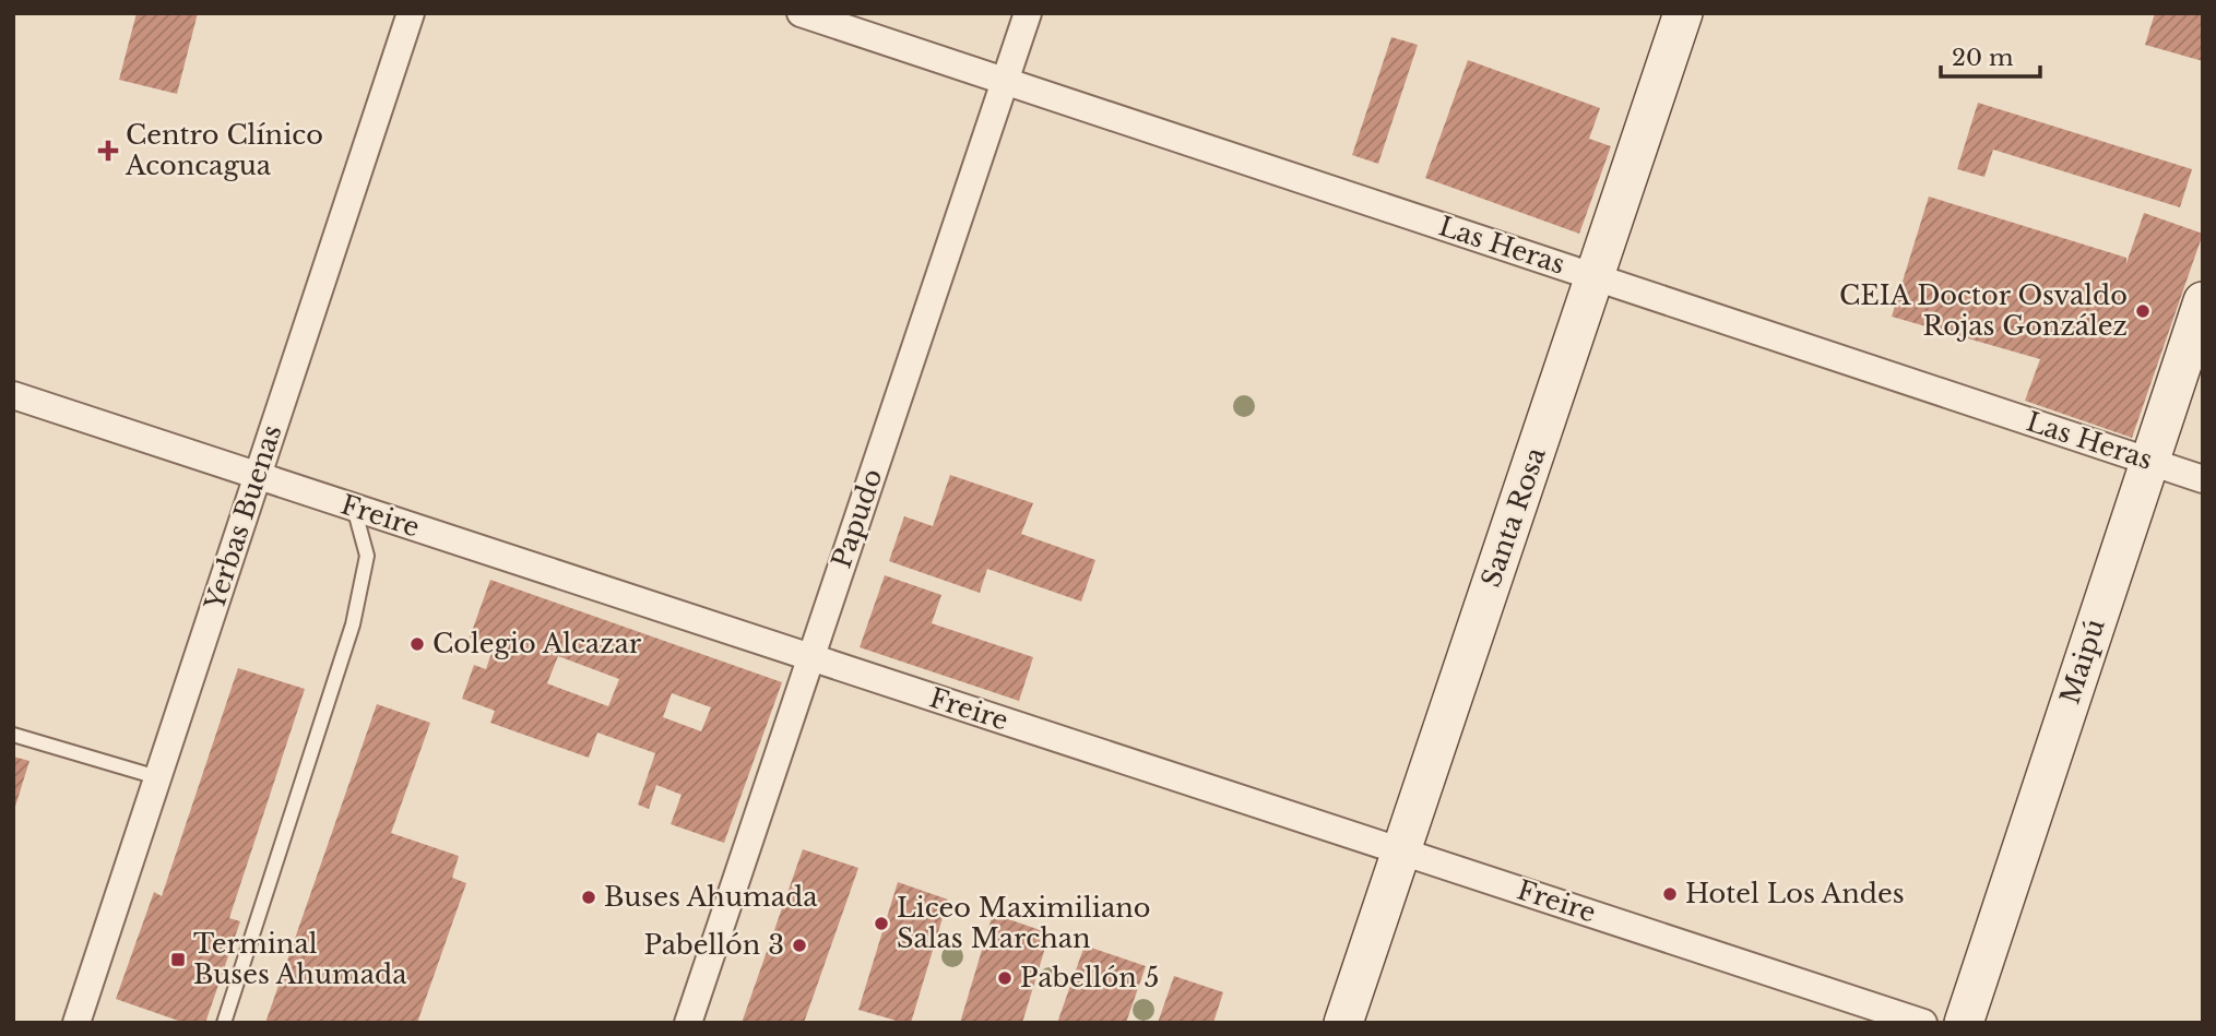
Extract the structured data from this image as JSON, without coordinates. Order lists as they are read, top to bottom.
{
  "streets": {
    "main road": ["Santa Rosa", "Maipú"],
    "street": [
      "Las Heras",
      "Freire",
      "Yerbas Buenas",
      "Papudo"
    ]
  },
  "crossings": [
    ["Las Heras", "Santa Rosa"],
    ["Las Heras", "Papudo"],
    ["Las Heras", "Maipú"],
    ["Freire", "Yerbas Buenas"],
    ["Freire", "Santa Rosa"],
    ["Freire", "Papudo"]
  ],
  "places": {
    "health": ["Centro Clínico Aconcagua"],
    "other": [
      "CEIA Doctor Osvaldo Rojas González",
      "Colegio Alcazar",
      "Hotel Los Andes",
      "Buses Ahumada",
      "Liceo Maximiliano Salas Marchan",
      "Pabellón 3",
      "Pabellón 5"
    ],
    "transit": ["Terminal Buses Ahumada"]
  },
  "scale_bar": "20 m"
}
